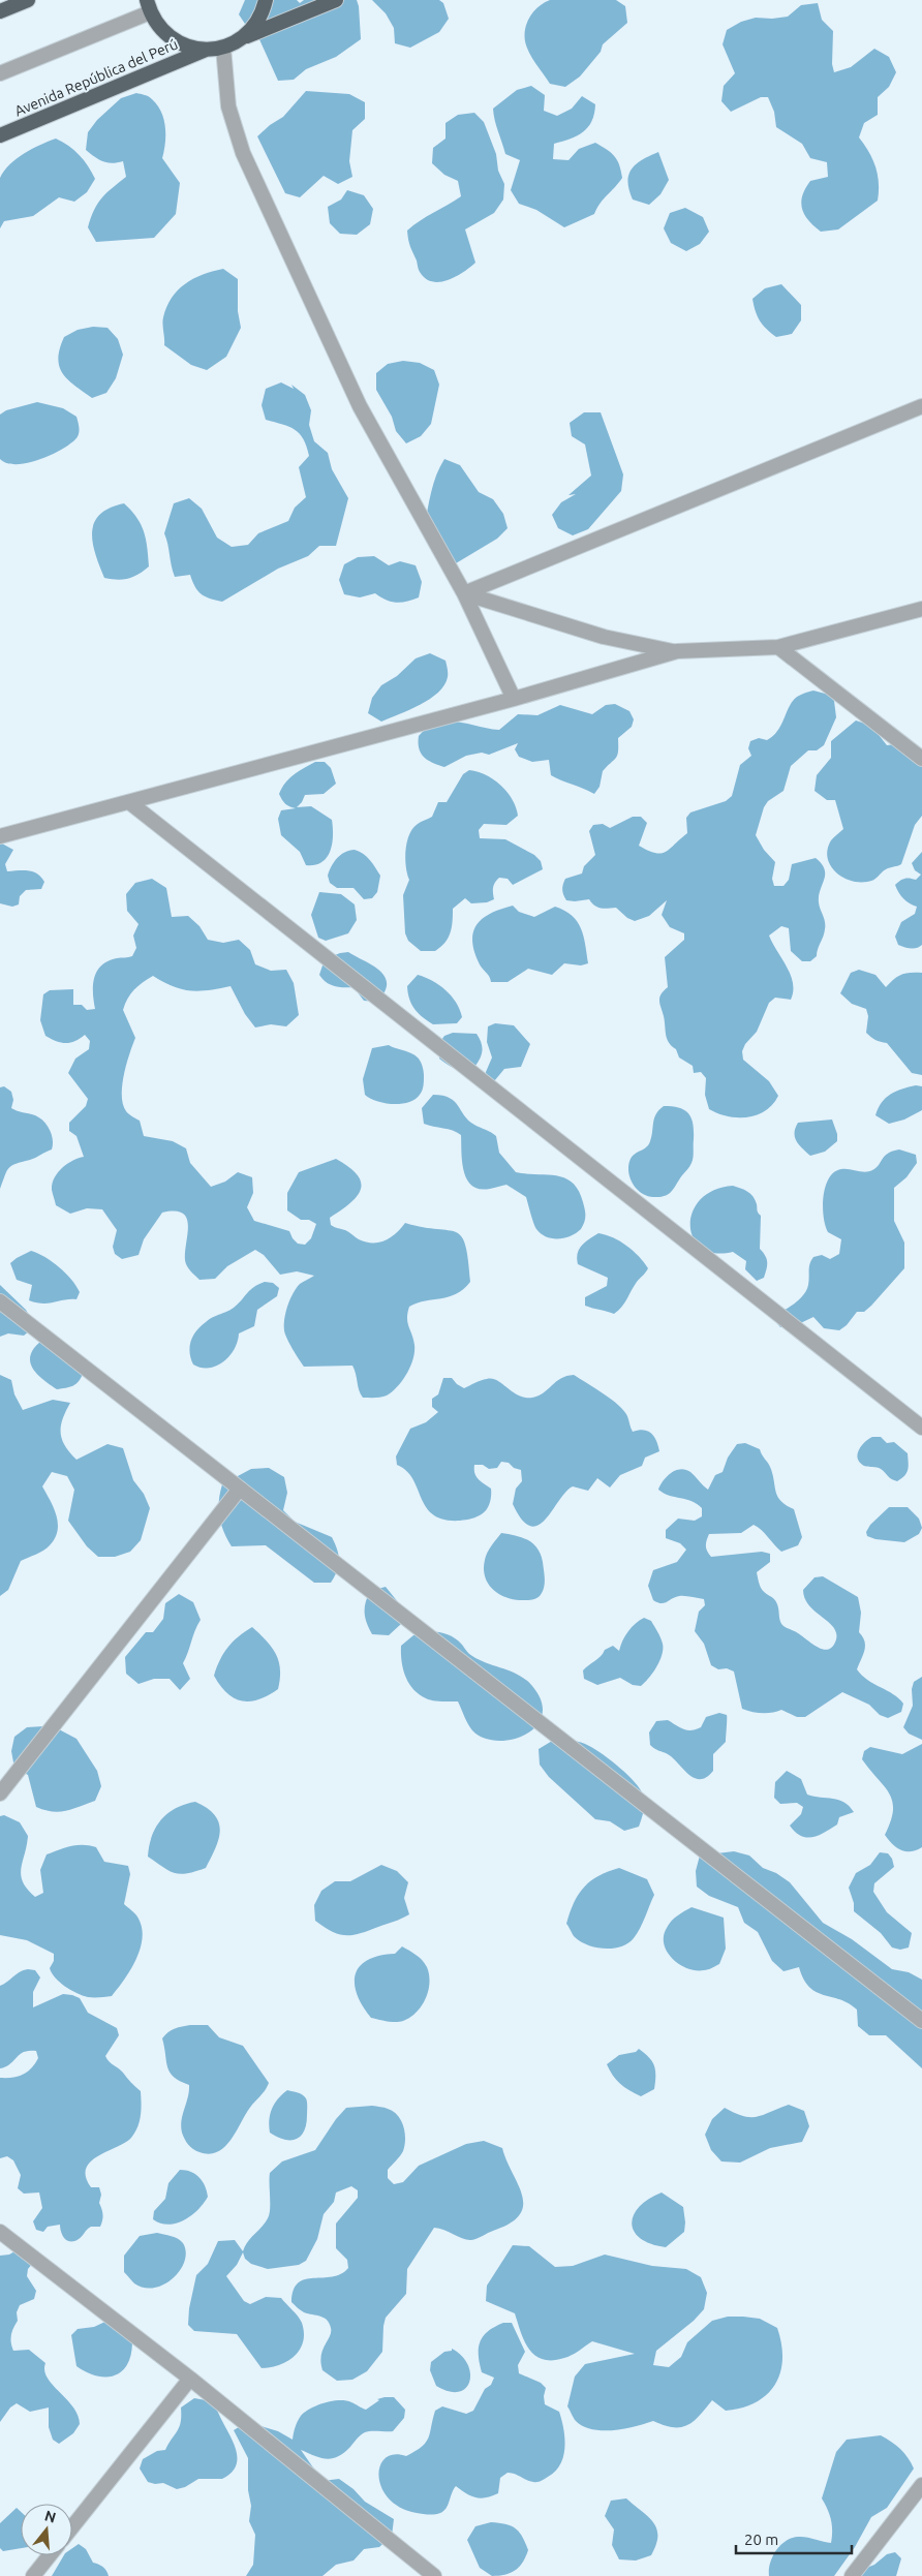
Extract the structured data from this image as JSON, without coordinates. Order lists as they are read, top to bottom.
{
  "streets": {
    "highway": ["Avenida República del Perú"]
  },
  "scale_bar": "20 m",
  "north": "top"
}
